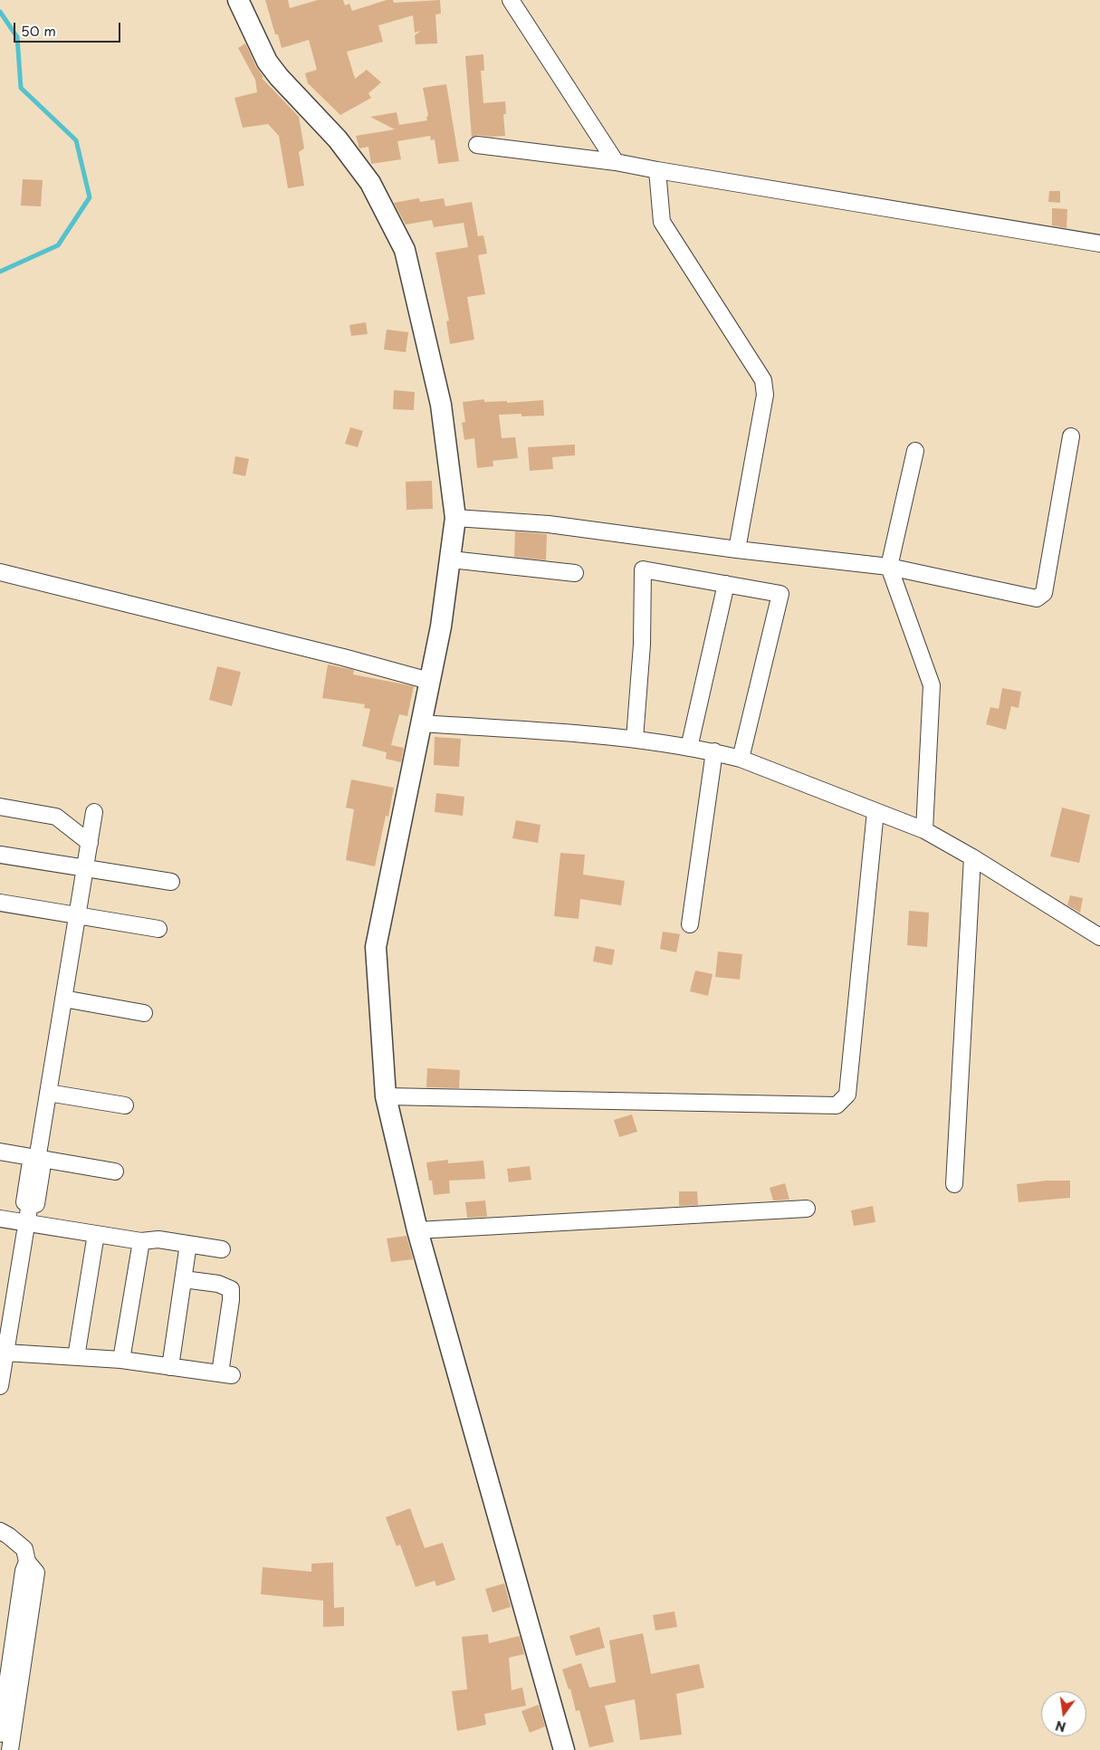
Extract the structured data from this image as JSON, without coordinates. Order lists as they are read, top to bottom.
{
  "scale_bar": "50 m",
  "north": "bottom"
}
